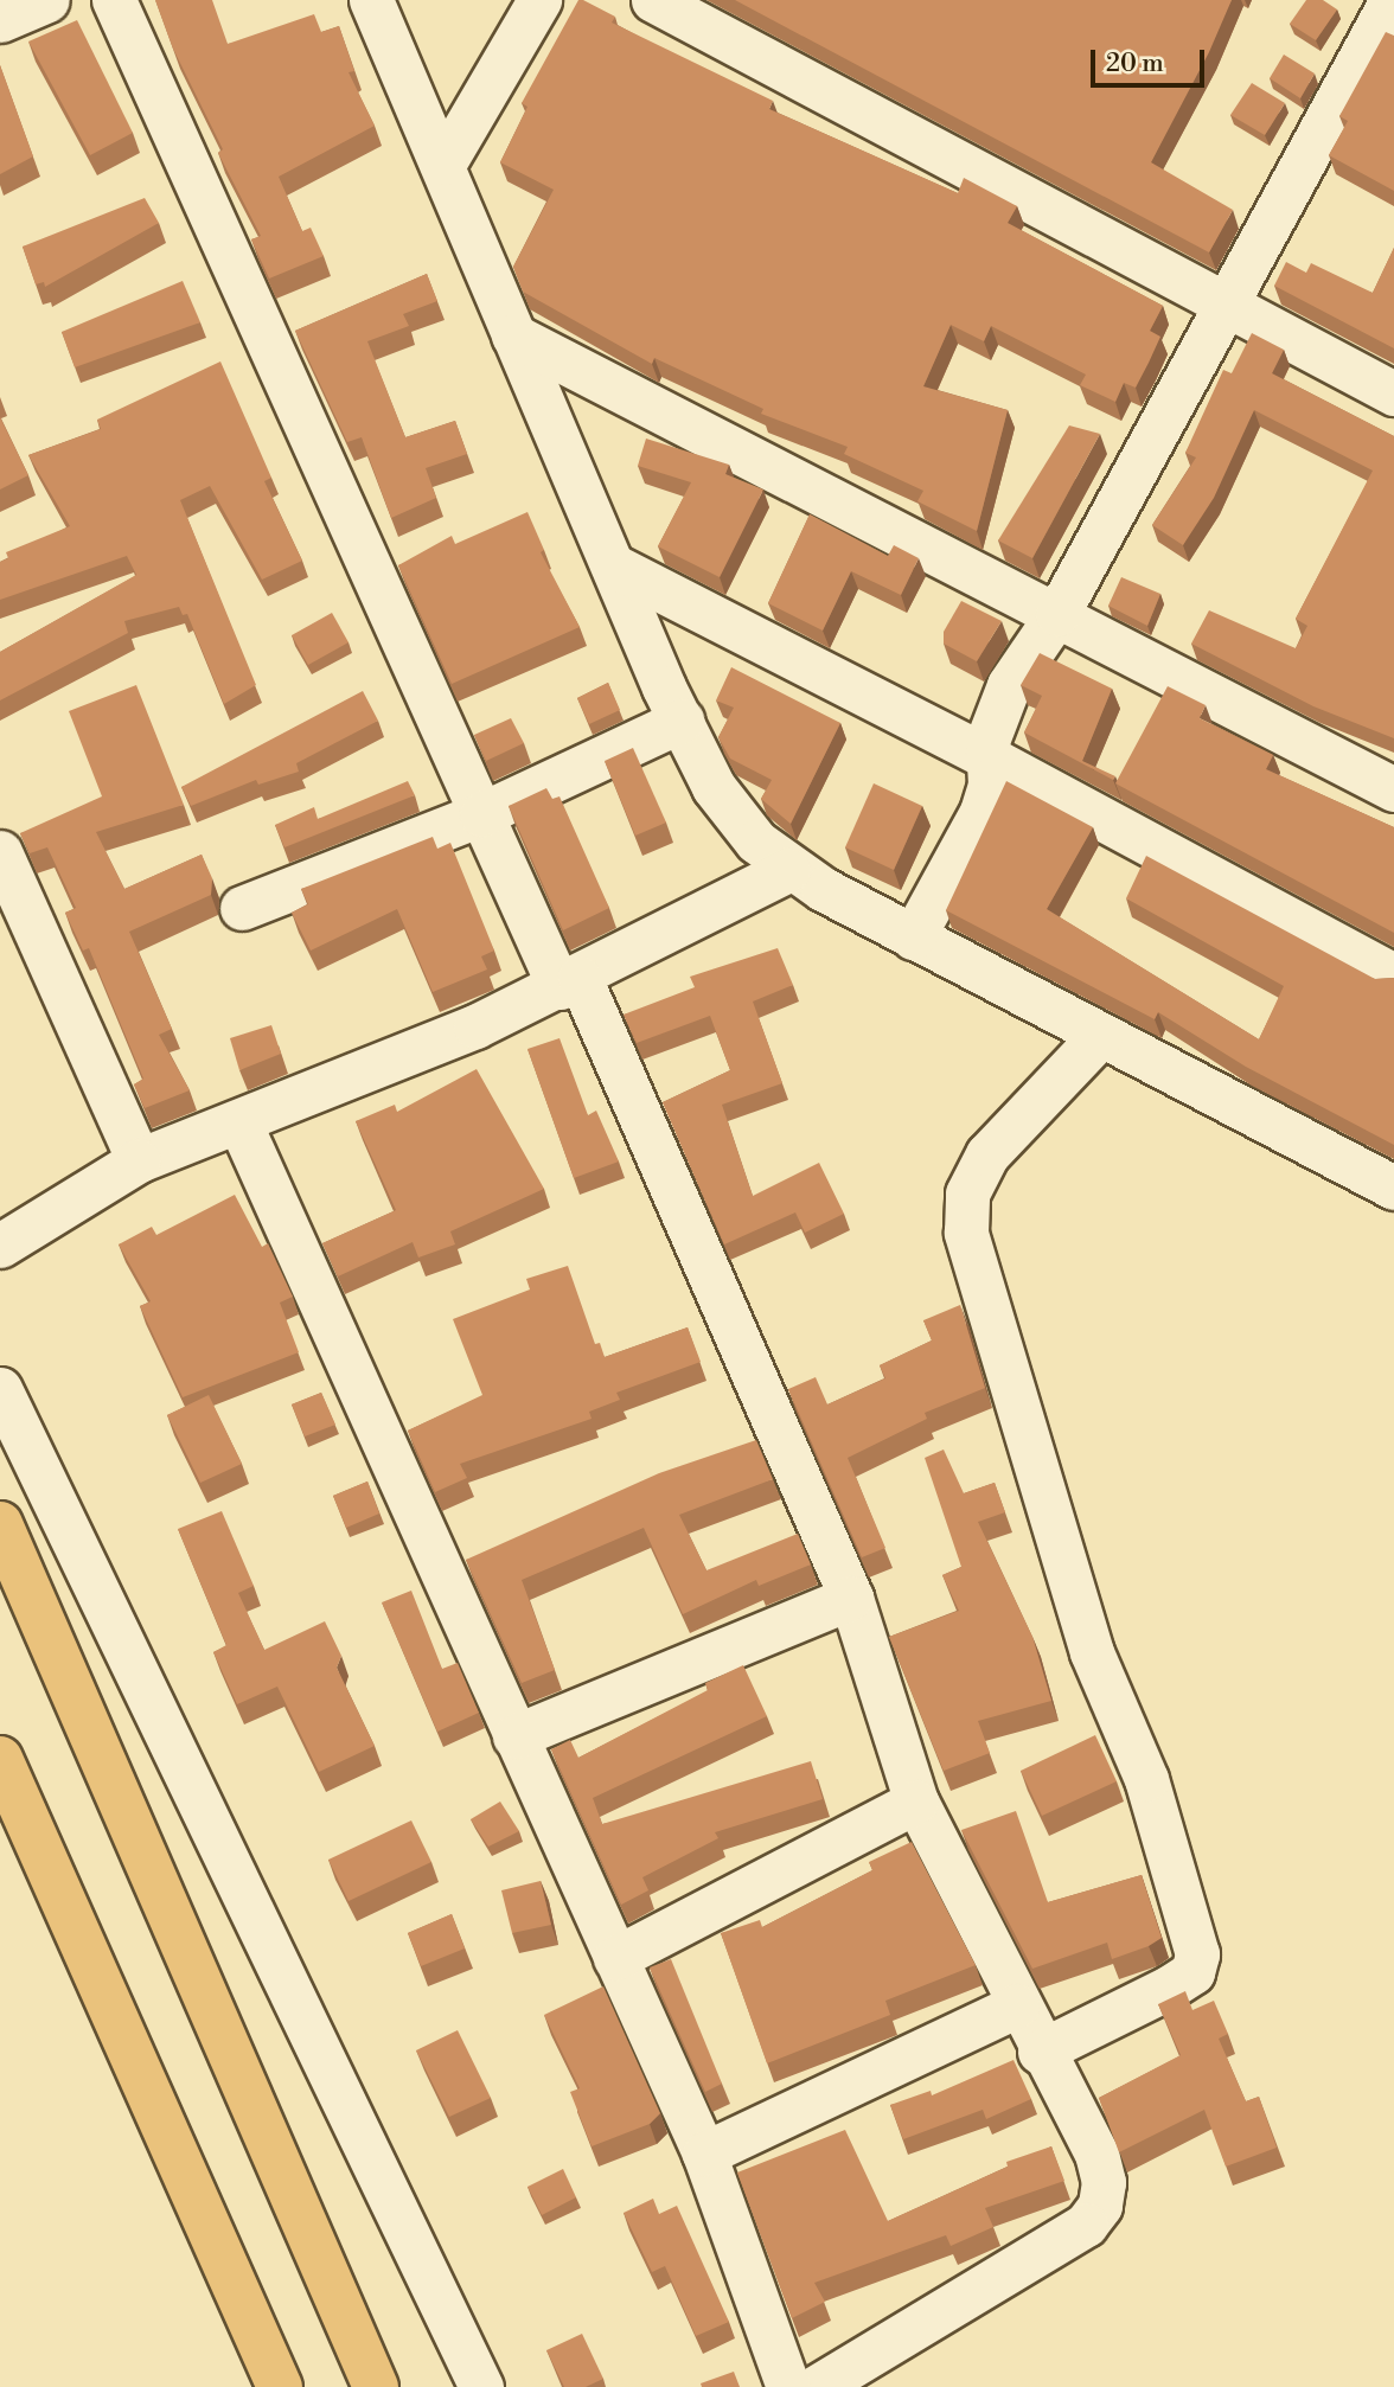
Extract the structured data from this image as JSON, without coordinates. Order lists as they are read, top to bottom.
{
  "scale_bar": "20 m"
}
